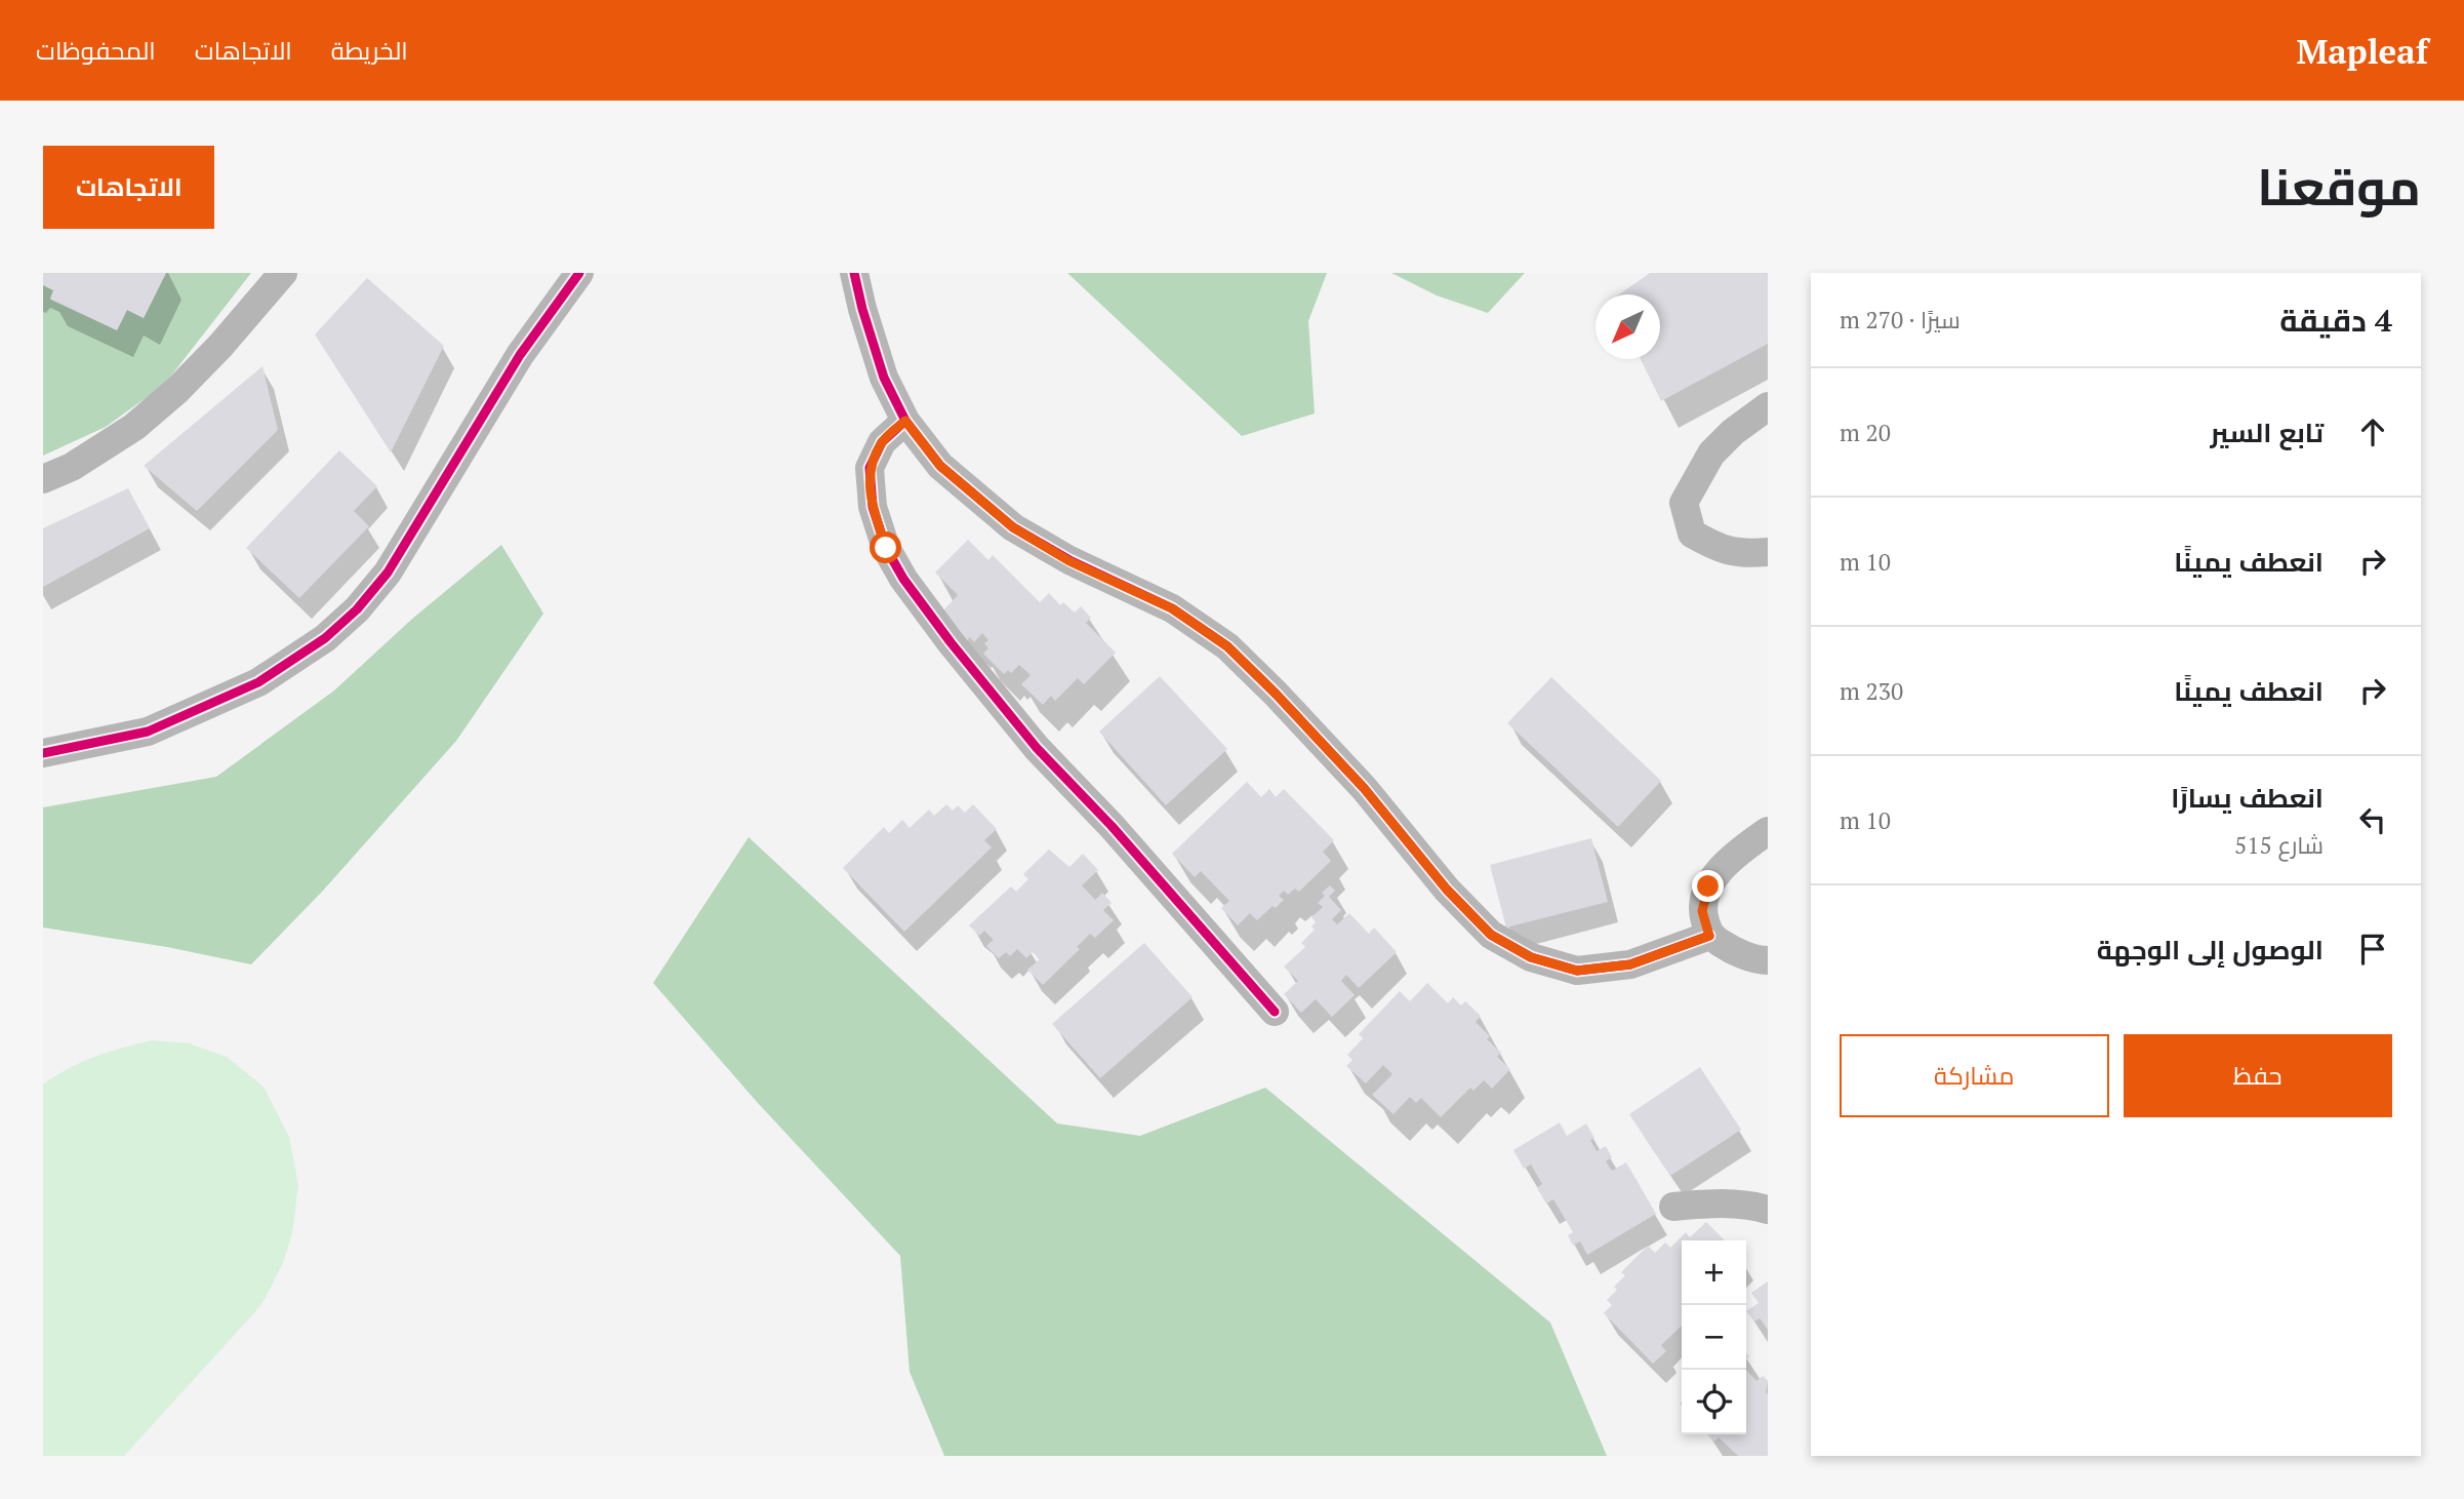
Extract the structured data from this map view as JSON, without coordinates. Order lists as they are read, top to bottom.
{
  "north": "bottom left",
  "page": {
    "header": "Mapleaf",
    "nav": ["الخريطة", "الاتجاهات", "المحفوظات"],
    "title": "موقعنا",
    "buttons": [
      "الاتجاهات",
      ["حفظ", "مشاركة"]
    ],
    "heading": ["4 دقيقة", "سيرًا · 270 m"],
    "list": [
      ["تابع السير", "20 m"],
      ["انعطف يمينًا", "10 m"],
      ["انعطف يمينًا", "230 m"],
      ["انعطف يسارًا", "شارع 515", "10 m"],
      "الوصول إلى الوجهة"
    ],
    "map_buttons": ["+", "−"]
  }
}
